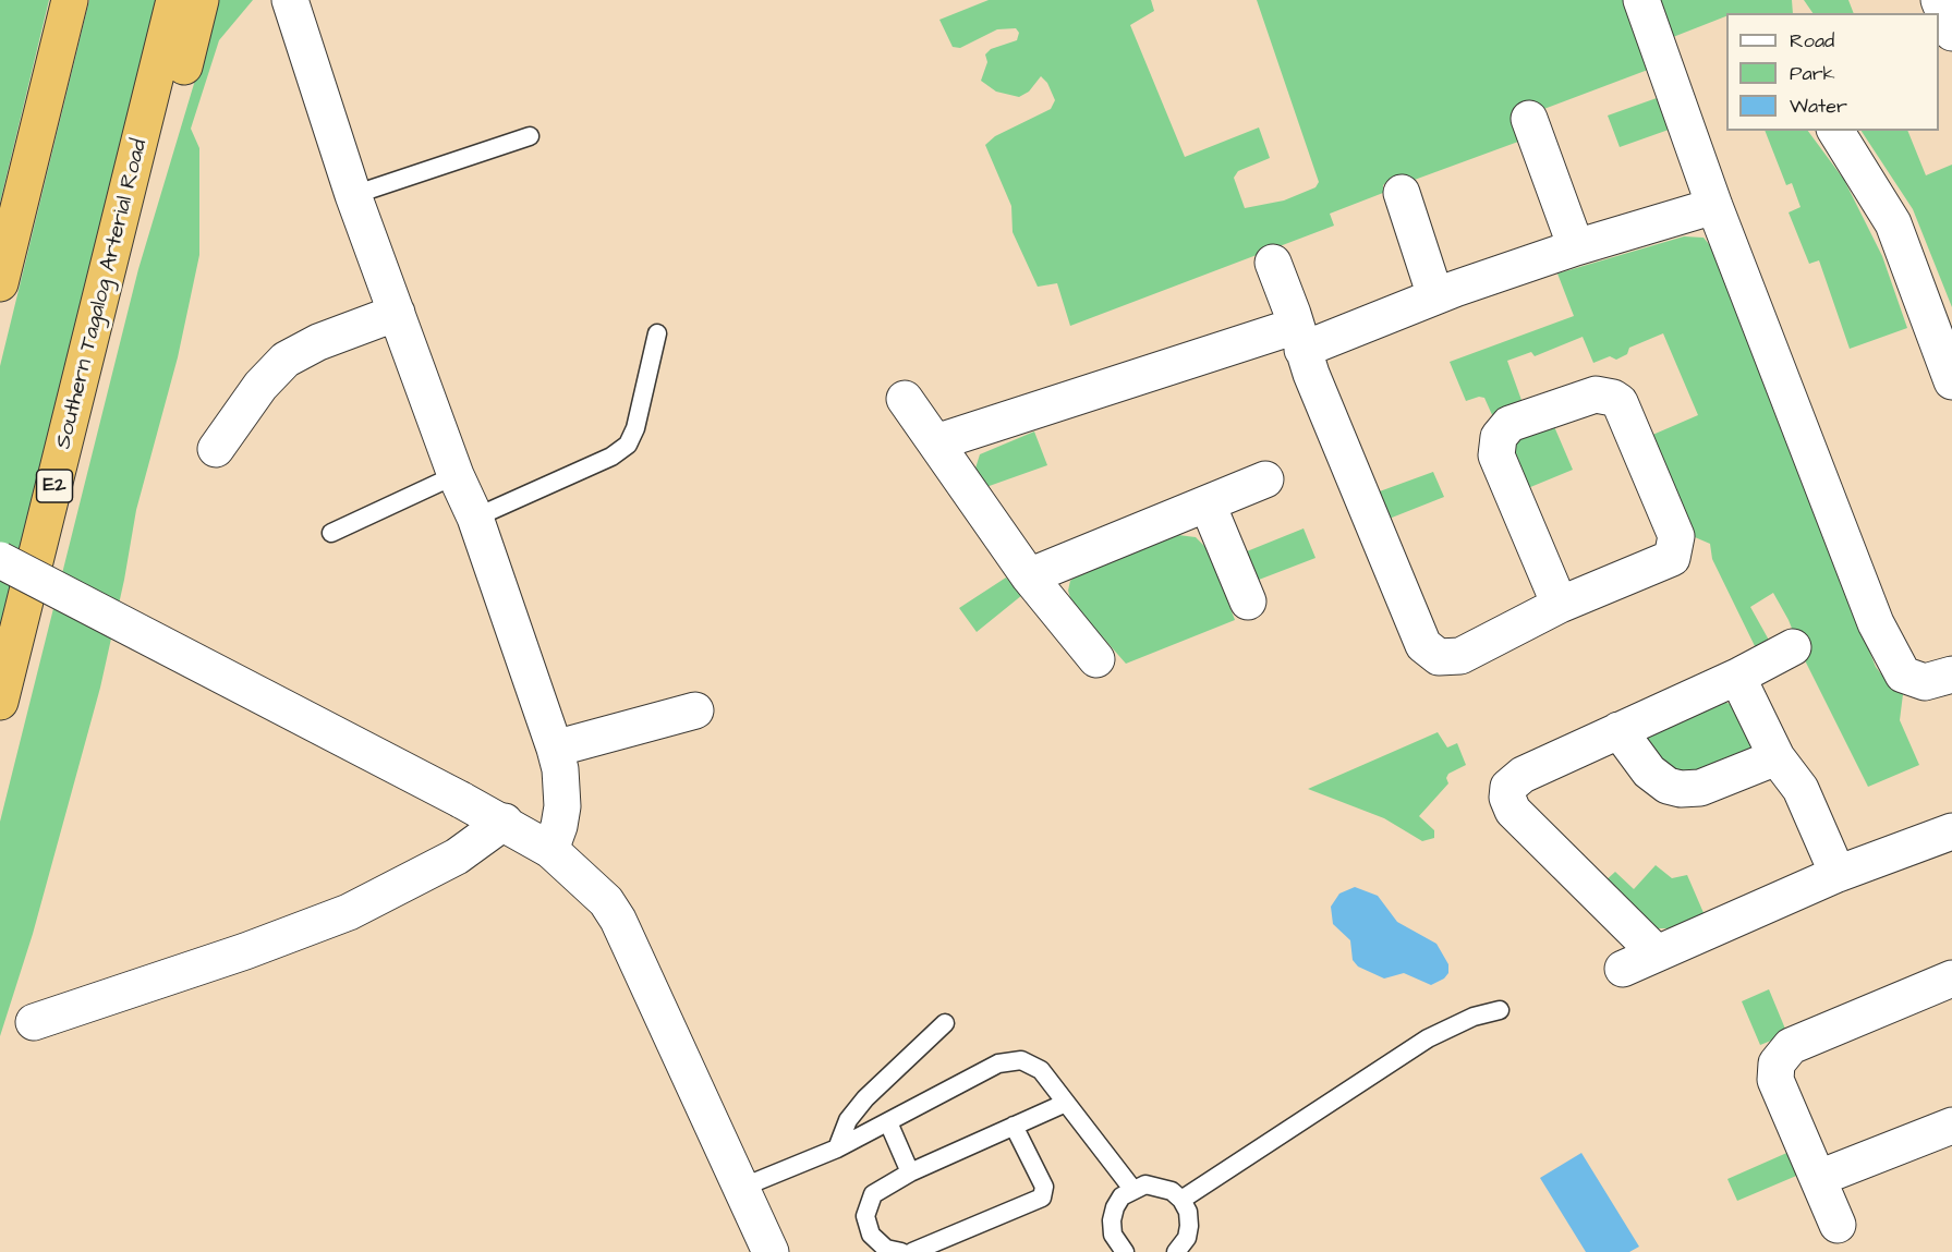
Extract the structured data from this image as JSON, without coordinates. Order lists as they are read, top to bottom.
{
  "streets": {
    "highway": ["Southern Tagalog Arterial Road", "E2"]
  },
  "legend": ["Road", "Park", "Water"]
}
